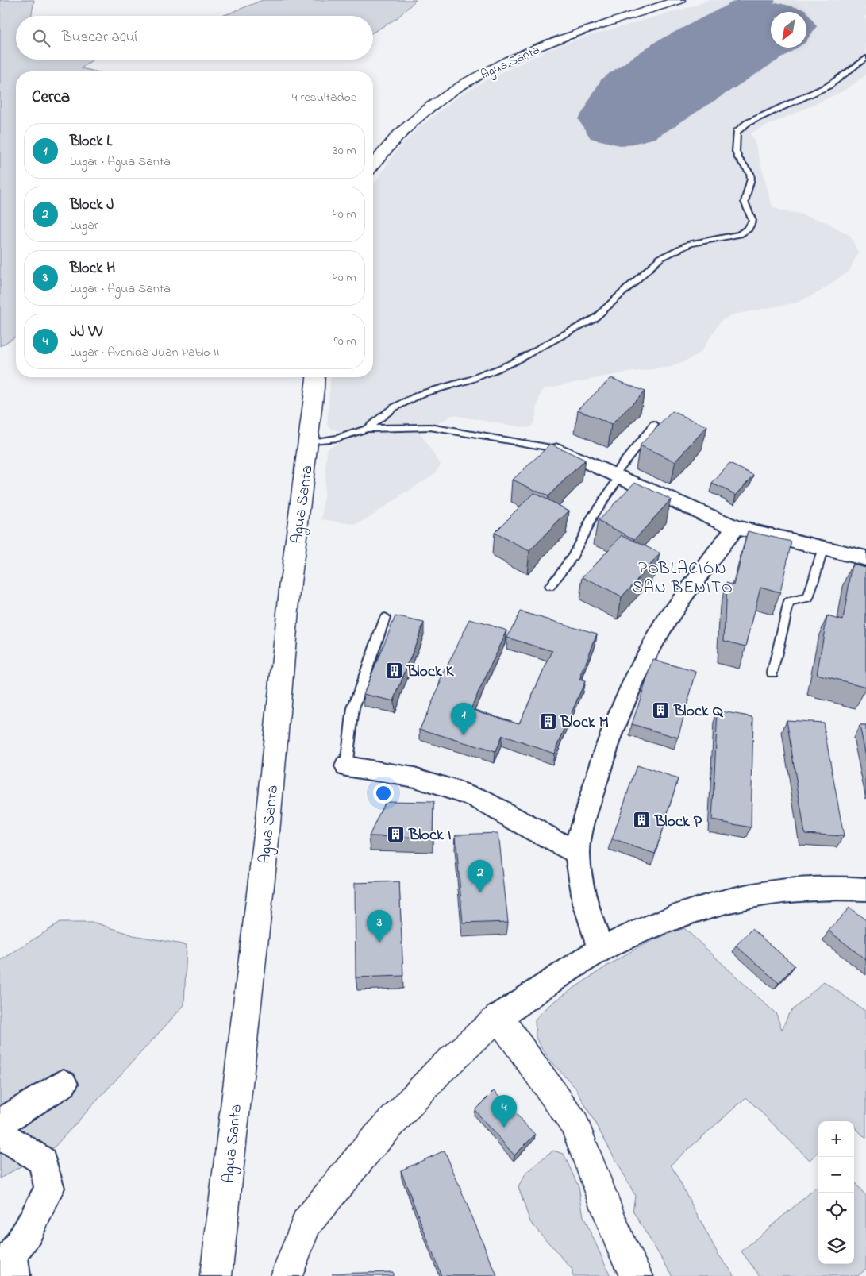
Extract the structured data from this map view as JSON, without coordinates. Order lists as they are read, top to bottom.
{
  "streets": {
    "main road": ["Agua Santa"]
  },
  "districts": ["POBLACIÓN SAN BENITO"],
  "places": {
    "building": [
      "Block K",
      "Block Q",
      "Block M",
      "Block P",
      "Block I"
    ]
  },
  "north": "bottom left",
  "page": {
    "search": "Buscar aquí",
    "heading": ["Cerca", "4 resultados"],
    "list": [
      {
        "mark": "1",
        "name": "Block L",
        "note": "Lugar · Agua Santa",
        "value": "30 m"
      },
      {
        "mark": "2",
        "name": "Block J",
        "note": "Lugar",
        "value": "40 m"
      },
      {
        "mark": "3",
        "name": "Block H",
        "note": "Lugar · Agua Santa",
        "value": "40 m"
      },
      {
        "mark": "4",
        "name": "JJ VV",
        "note": "Lugar · Avenida Juan Pablo II",
        "value": "90 m"
      }
    ],
    "pins": [
      "1",
      "2",
      "3",
      "4"
    ],
    "map_buttons": ["+", "−"]
  }
}
